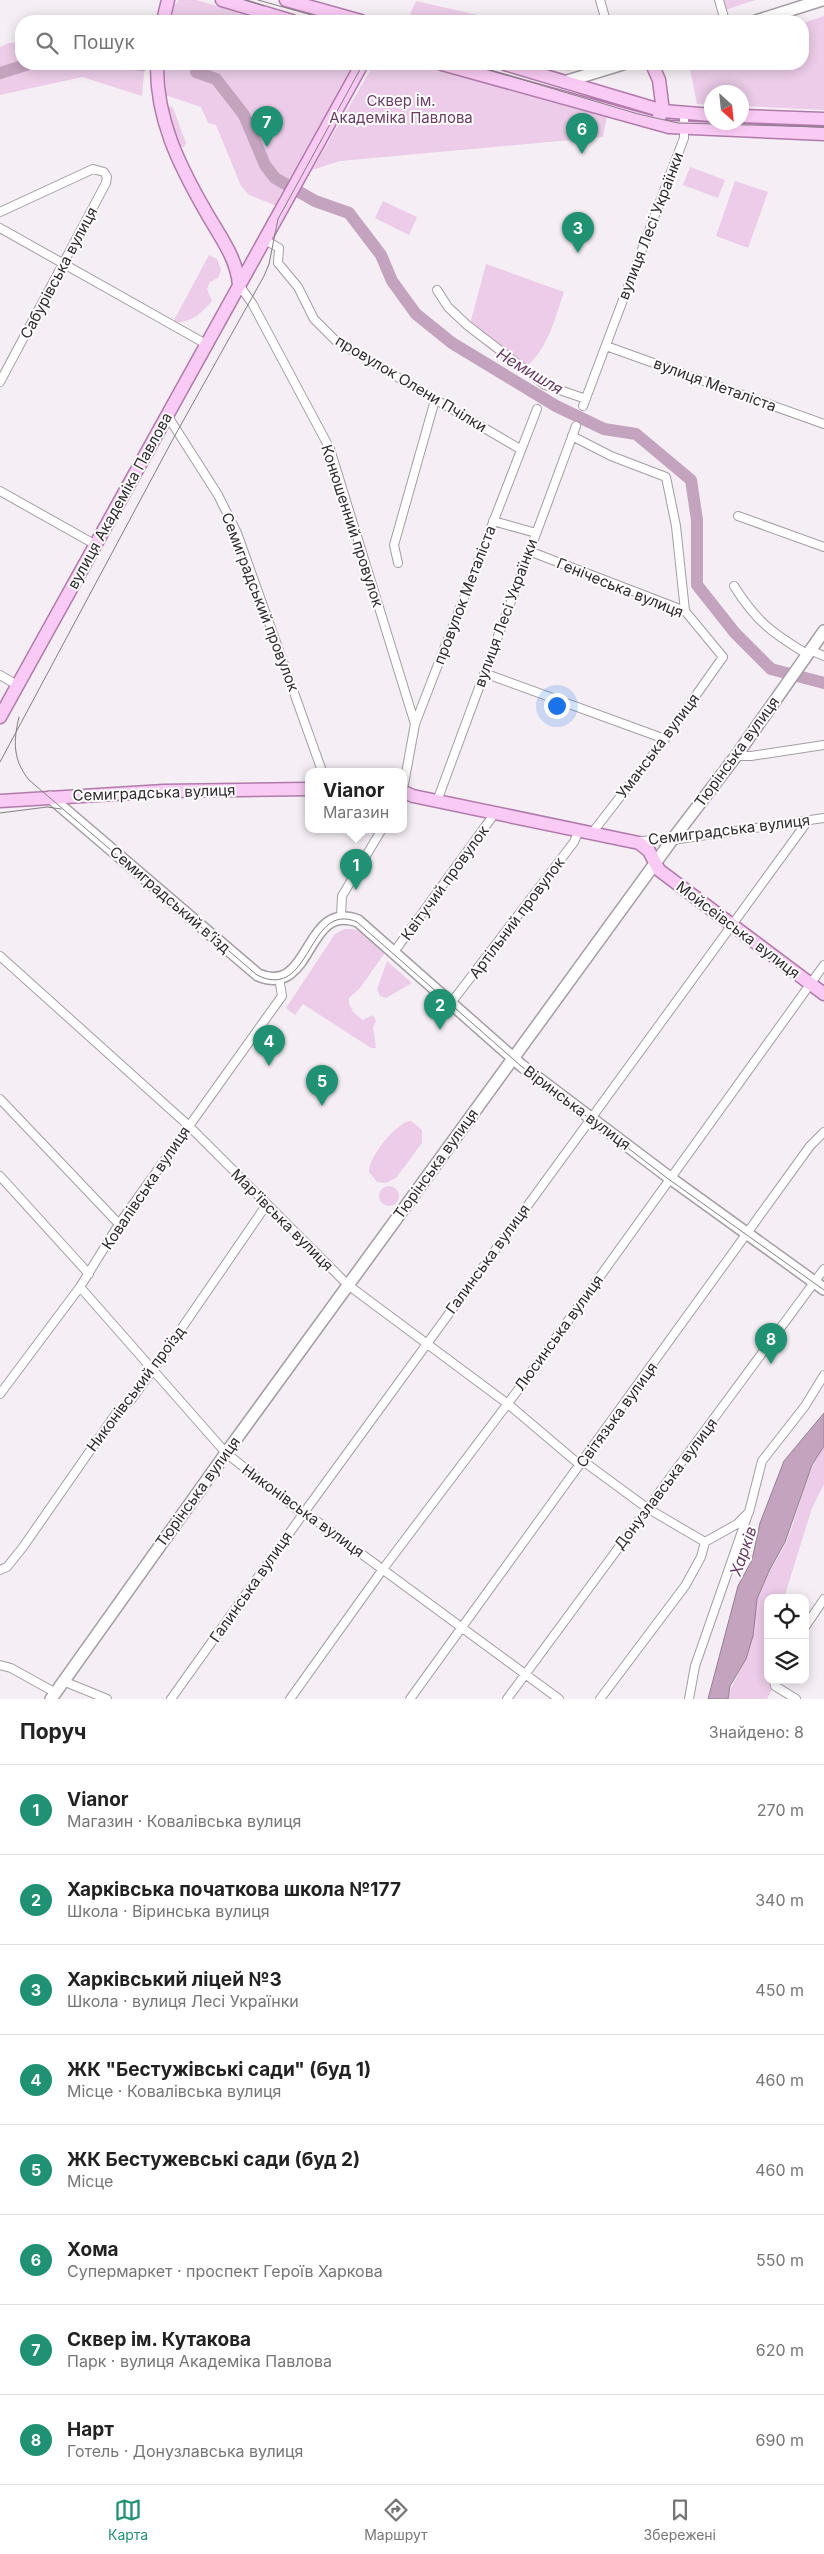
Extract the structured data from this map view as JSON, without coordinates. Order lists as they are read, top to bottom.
{
  "streets": {
    "main road": [
      "вулиця Академіка Павлова",
      "Тюрінська вулиця",
      "Семиградська вулиця",
      "Семиградський в’їзд",
      "Мойсеївська вулиця",
      "Віринська вулиця"
    ],
    "street": [
      "вулиця Лесі Українки",
      "Сабурівська вулиця",
      "провулок Олени Пчілки",
      "вулиця Металіста",
      "Конюшенний провулок",
      "Генічеська вулиця",
      "провулок Металіста",
      "Семиградський провулок",
      "Уманська вулиця",
      "Квітучий провулок",
      "Артільний провулок",
      "Ковалівська вулиця",
      "Мар'ївська вулиця",
      "Галинська вулиця",
      "Люсинська вулиця",
      "Никонівський проїзд",
      "Світязька вулиця",
      "Донузлавська вулиця",
      "Никонівська вулиця"
    ]
  },
  "crossings": [
    ["вулиця Лесі Українки", "вулиця Металіста"],
    ["вулиця Лесі Українки", "Генічеська вулиця"],
    ["вулиця Лесі Українки", "Семиградська вулиця"],
    ["провулок Олени Пчілки", "вулиця Академіка Павлова"],
    ["провулок Олени Пчілки", "провулок Металіста"],
    ["вулиця Академіка Павлова", "Конюшенний провулок"],
    ["вулиця Академіка Павлова", "Семиградський провулок"],
    ["Конюшенний провулок", "провулок Металіста"],
    ["Генічеська вулиця", "Уманська вулиця"],
    ["Уманська вулиця", "Семиградська вулиця"],
    ["Уманська вулиця", "Артільний провулок"],
    ["Тюрінська вулиця", "Семиградська вулиця"],
    ["Тюрінська вулиця", "Мойсеївська вулиця"],
    ["Тюрінська вулиця", "Віринська вулиця"],
    ["Тюрінська вулиця", "Мар'ївська вулиця"],
    ["Тюрінська вулиця", "Никонівська вулиця"],
    ["Семиградська вулиця", "Квітучий провулок"],
    ["Семиградська вулиця", "Семиградський в’їзд"],
    ["Семиградська вулиця", "Артільний провулок"],
    ["Семиградська вулиця", "Мойсеївська вулиця"],
    ["Семиградська вулиця", "Галинська вулиця"],
    ["Квітучий провулок", "Віринська вулиця"],
    ["Семиградський в’їзд", "Ковалівська вулиця"],
    ["Артільний провулок", "Віринська вулиця"],
    ["Мойсеївська вулиця", "Галинська вулиця"],
    ["Мойсеївська вулиця", "Люсинська вулиця"],
    ["Віринська вулиця", "Галинська вулиця"],
    ["Віринська вулиця", "Люсинська вулиця"],
    ["Віринська вулиця", "Світязька вулиця"],
    ["Віринська вулиця", "Донузлавська вулиця"],
    ["Ковалівська вулиця", "Мар'ївська вулиця"],
    ["Ковалівська вулиця", "Никонівська вулиця"],
    ["Мар'ївська вулиця", "Галинська вулиця"],
    ["Мар'ївська вулиця", "Люсинська вулиця"],
    ["Мар'ївська вулиця", "Никонівський проїзд"],
    ["Мар'ївська вулиця", "Світязька вулиця"],
    ["Мар'ївська вулиця", "Донузлавська вулиця"],
    ["Галинська вулиця", "Никонівська вулиця"],
    ["Люсинська вулиця", "Никонівська вулиця"],
    ["Никонівський проїзд", "Никонівська вулиця"],
    ["Світязька вулиця", "Никонівська вулиця"],
    ["Донузлавська вулиця", "Никонівська вулиця"]
  ],
  "water": ["Немишля", "Харків"],
  "parks": ["Сквер ім. Академіка Павлова"],
  "north": "bottom right",
  "page": {
    "search": "Пошук",
    "pins": [
      "7",
      "6",
      "3",
      "1",
      "2",
      "4",
      "5",
      "8"
    ],
    "popup": ["Vianor", "Магазин"],
    "heading": ["Поруч", "Знайдено: 8"],
    "list": [
      {
        "mark": "1",
        "name": "Vianor",
        "note": "Магазин · Ковалівська вулиця",
        "value": "270 m"
      },
      {
        "mark": "2",
        "name": "Харківська початкова школа №177",
        "note": "Школа · Віринська вулиця",
        "value": "340 m"
      },
      {
        "mark": "3",
        "name": "Харківський ліцей №3",
        "note": "Школа · вулиця Лесі Українки",
        "value": "450 m"
      },
      {
        "mark": "4",
        "name": "ЖК \"Бестужівські сади\" (буд 1)",
        "note": "Місце · Ковалівська вулиця",
        "value": "460 m"
      },
      {
        "mark": "5",
        "name": "ЖК Бестужевські сади (буд 2)",
        "note": "Місце",
        "value": "460 m"
      },
      {
        "mark": "6",
        "name": "Хома",
        "note": "Супермаркет · проспект Героїв Харкова",
        "value": "550 m"
      },
      {
        "mark": "7",
        "name": "Сквер ім. Кутакова",
        "note": "Парк · вулиця Академіка Павлова",
        "value": "620 m"
      },
      {
        "mark": "8",
        "name": "Нарт",
        "note": "Готель · Донузлавська вулиця",
        "value": "690 m"
      }
    ],
    "nav": ["Карта", "Маршрут", "Збережені"]
  }
}
